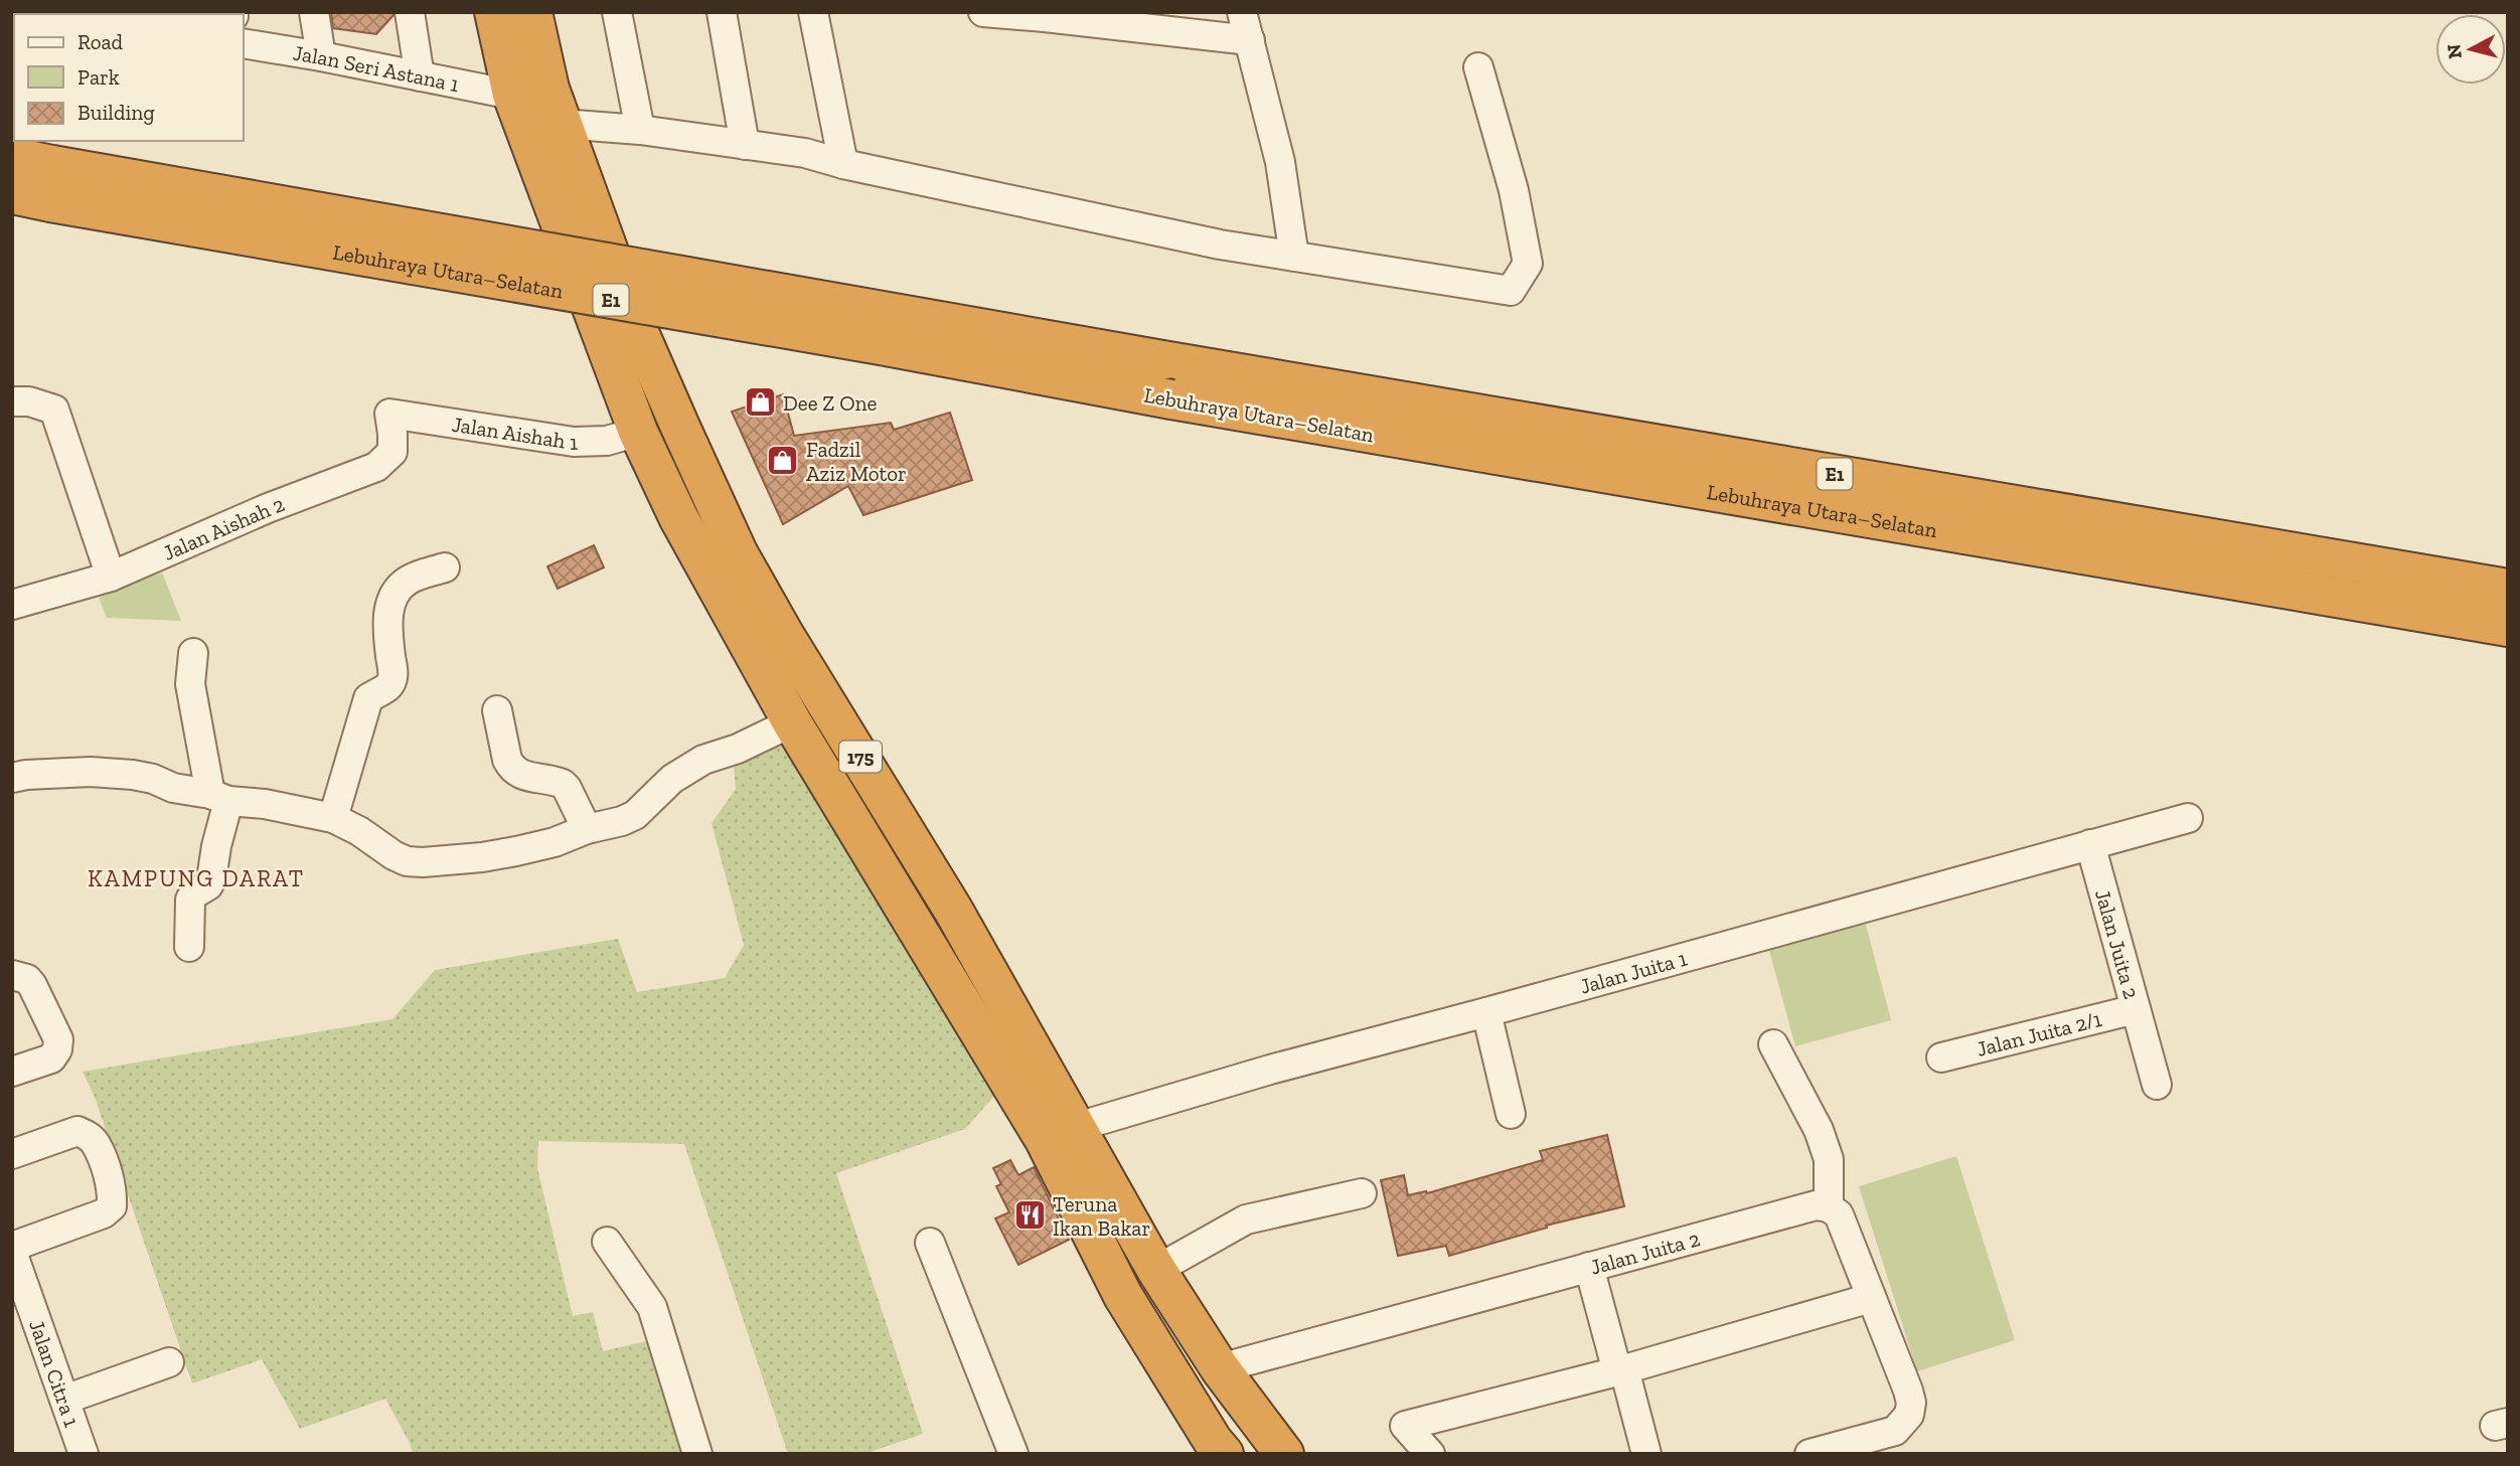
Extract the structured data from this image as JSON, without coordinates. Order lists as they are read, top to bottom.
{
  "streets": {
    "highway": ["Lebuhraya Utara–Selatan", "E1", "175"],
    "street": [
      "Jalan Seri Astana 1",
      "Jalan Aishah 1",
      "Jalan Aishah 2",
      "Jalan Juita 2",
      "Jalan Juita 1",
      "Jalan Juita 2/1",
      "Jalan Citra 1"
    ]
  },
  "crossings": [
    ["Jalan Seri Astana 1", "175"],
    ["Jalan Aishah 1", "Jalan Aishah 2"],
    ["Jalan Aishah 1", "175"],
    ["175", "Jalan Juita 2"],
    ["175", "Jalan Juita 1"],
    ["Jalan Juita 2", "Jalan Juita 1"],
    ["Jalan Juita 2", "Jalan Juita 2/1"]
  ],
  "districts": ["KAMPUNG DARAT"],
  "places": {
    "shop": ["Dee Z One", "Fadzil Aziz Motor"],
    "restaurant": ["Teruna Ikan Bakar"]
  },
  "legend": ["Road", "Park", "Building"],
  "north": "left"
}
